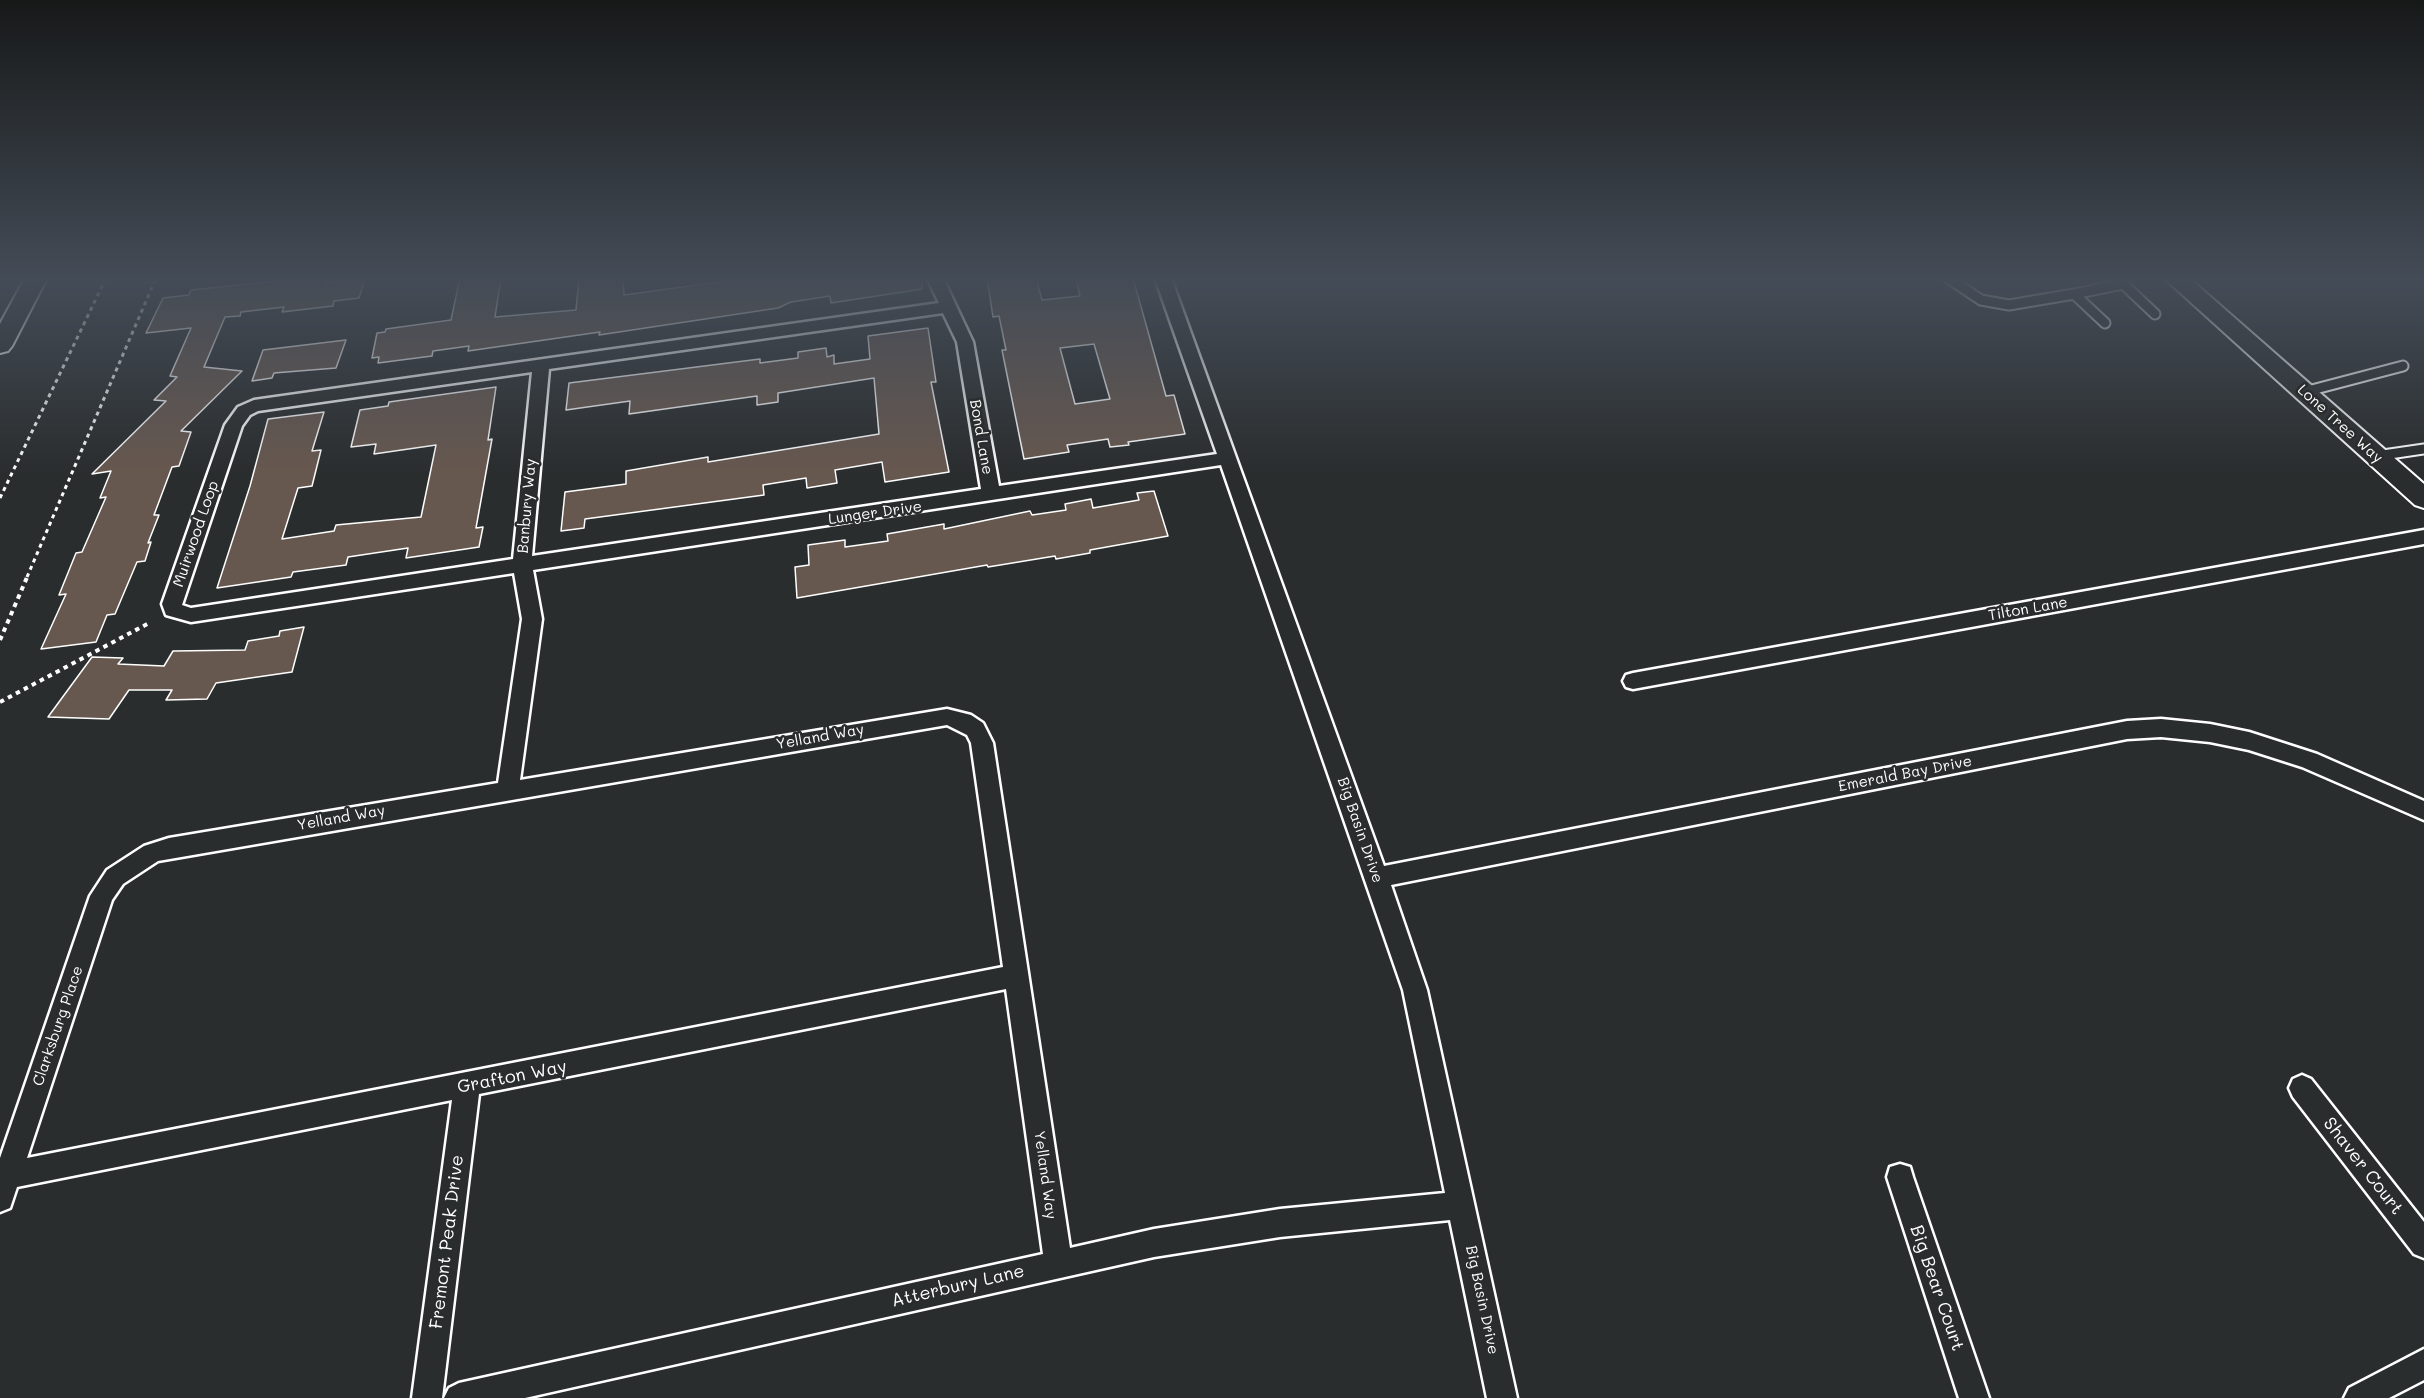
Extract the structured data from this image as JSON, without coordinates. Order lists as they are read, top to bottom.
{
  "streets": {
    "main road": ["Lone Tree Way"],
    "street": [
      "Bond Lane",
      "Banbury Way",
      "Lunger Drive",
      "Muirwood Loop",
      "Tilton Lane",
      "Yelland Way",
      "Emerald Bay Drive",
      "Big Basin Drive",
      "Clarksburg Place",
      "Grafton Way",
      "Shaver Court",
      "Fremont Peak Drive",
      "Atterbury Lane",
      "Big Bear Court"
    ]
  },
  "crossings": [
    ["Bond Lane", "Lunger Drive"],
    ["Banbury Way", "Lunger Drive"],
    ["Banbury Way", "Muirwood Loop"],
    ["Banbury Way", "Yelland Way"],
    ["Lunger Drive", "Muirwood Loop"],
    ["Lunger Drive", "Big Basin Drive"],
    ["Yelland Way", "Clarksburg Place"],
    ["Yelland Way", "Grafton Way"],
    ["Yelland Way", "Atterbury Lane"],
    ["Emerald Bay Drive", "Big Basin Drive"],
    ["Big Basin Drive", "Atterbury Lane"],
    ["Clarksburg Place", "Grafton Way"],
    ["Grafton Way", "Fremont Peak Drive"]
  ]
}
